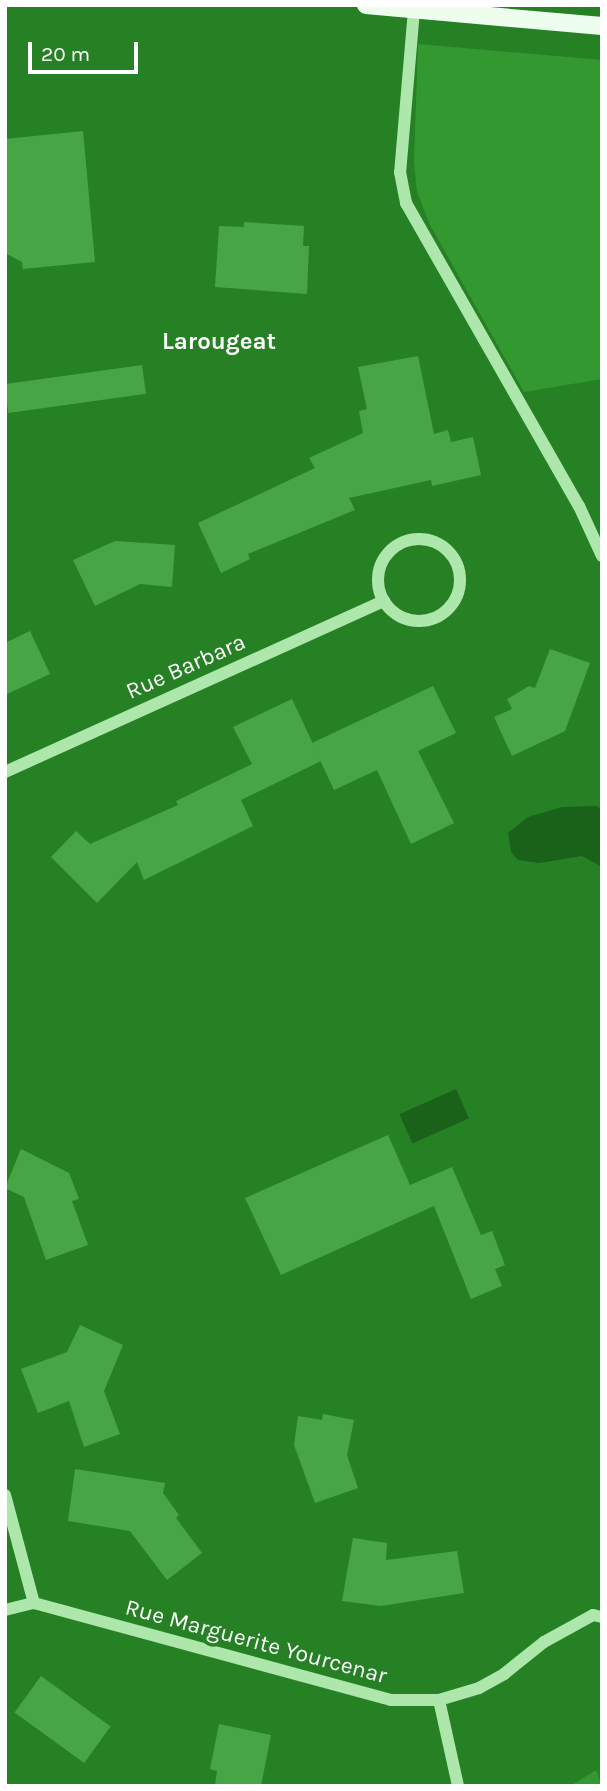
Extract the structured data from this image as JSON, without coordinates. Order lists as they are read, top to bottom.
{
  "streets": {
    "street": ["Rue Barbara", "Rue Marguerite Yourcenar"]
  },
  "districts": ["Larougeat"],
  "scale_bar": "20 m"
}
